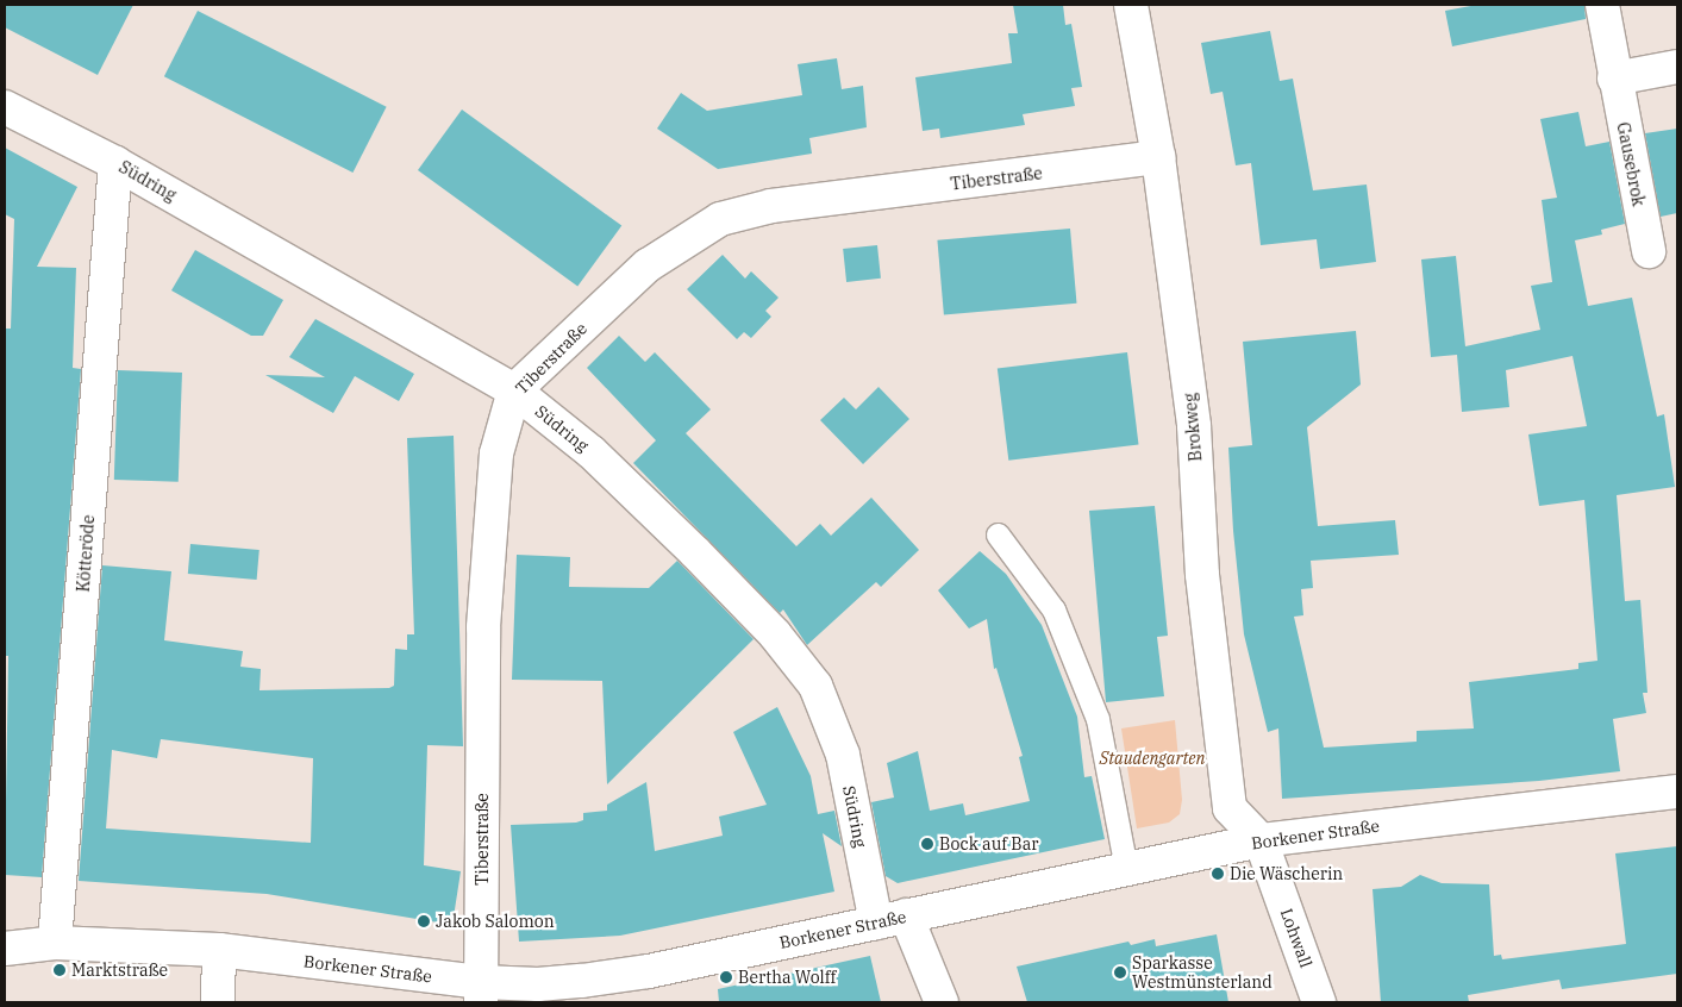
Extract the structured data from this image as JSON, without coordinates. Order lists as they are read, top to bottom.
{
  "streets": {
    "street": [
      "Gausebrok",
      "Tiberstraße",
      "Südring",
      "Brokweg",
      "Kötteröde",
      "Borkener Straße",
      "Lohwall"
    ]
  },
  "crossings": [
    ["Tiberstraße", "Südring"],
    ["Tiberstraße", "Brokweg"],
    ["Tiberstraße", "Borkener Straße"],
    ["Südring", "Kötteröde"],
    ["Südring", "Borkener Straße"],
    ["Brokweg", "Borkener Straße"],
    ["Brokweg", "Lohwall"],
    ["Kötteröde", "Borkener Straße"],
    ["Borkener Straße", "Lohwall"]
  ],
  "parks": ["Staudengarten"],
  "places": [
    "Bock auf Bar",
    "Die Wäscherin",
    "Jakob Salomon",
    "Marktstraße",
    "Sparkasse Westmünsterland",
    "Bertha Wolff"
  ]
}
